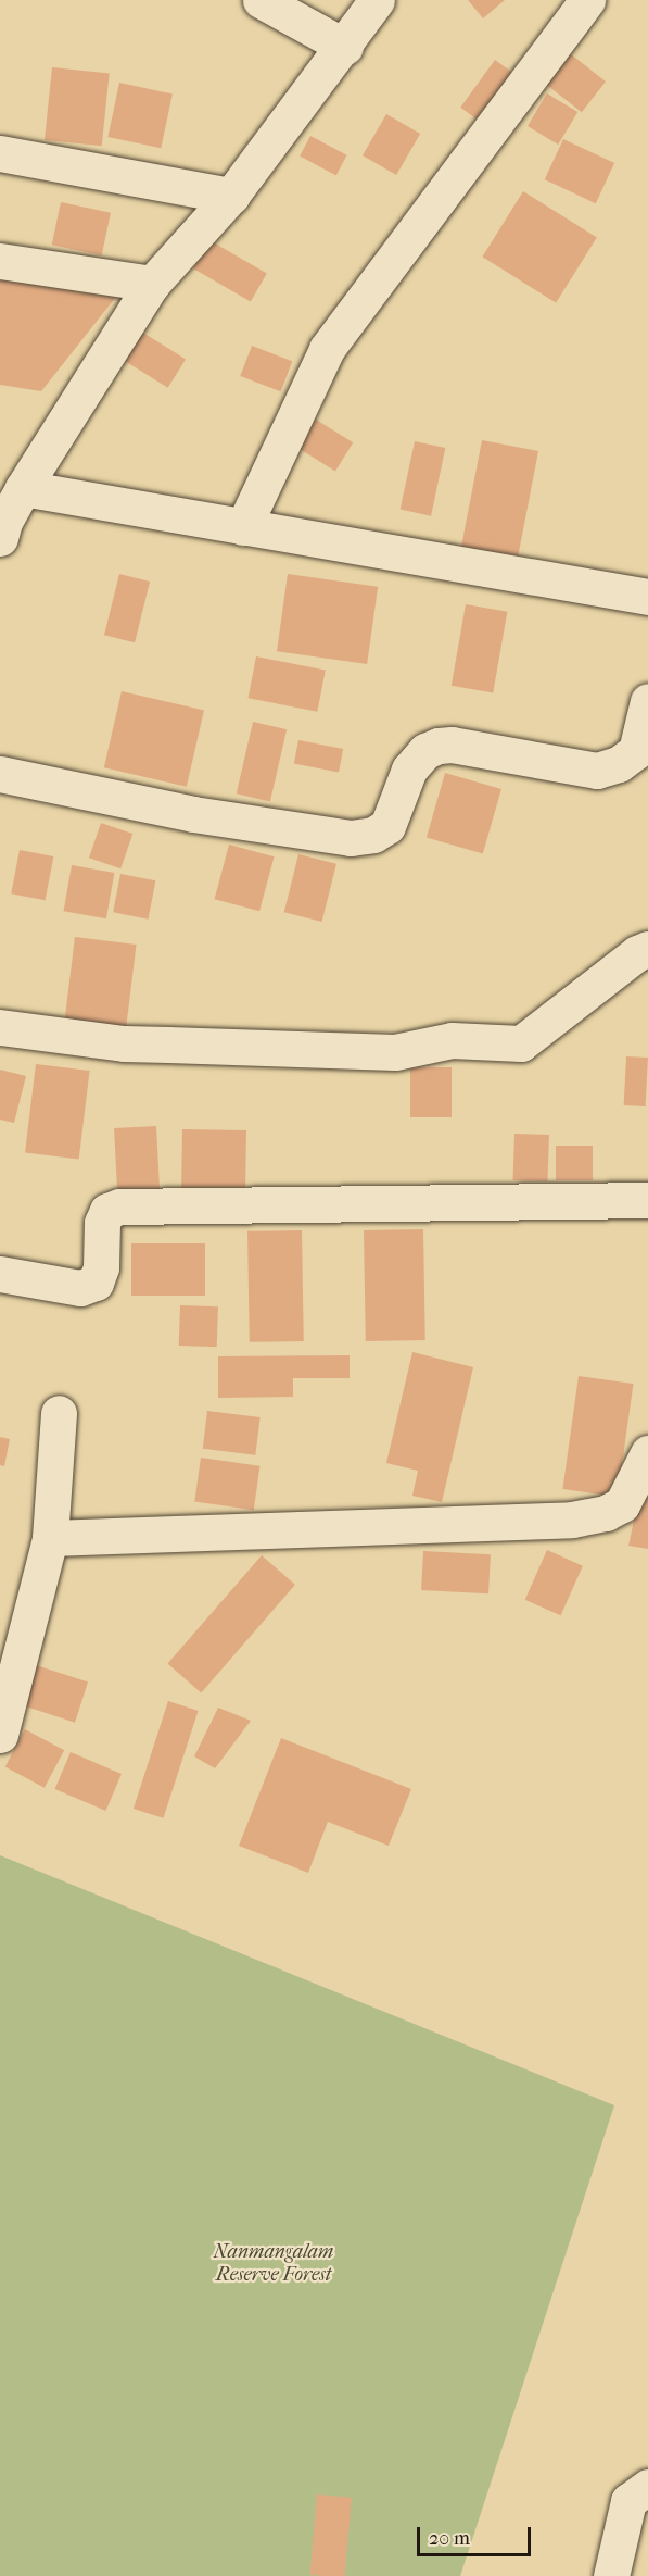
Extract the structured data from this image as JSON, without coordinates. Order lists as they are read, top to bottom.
{
  "parks": ["Nanmangalam Reserve Forest"],
  "scale_bar": "20 m"
}
